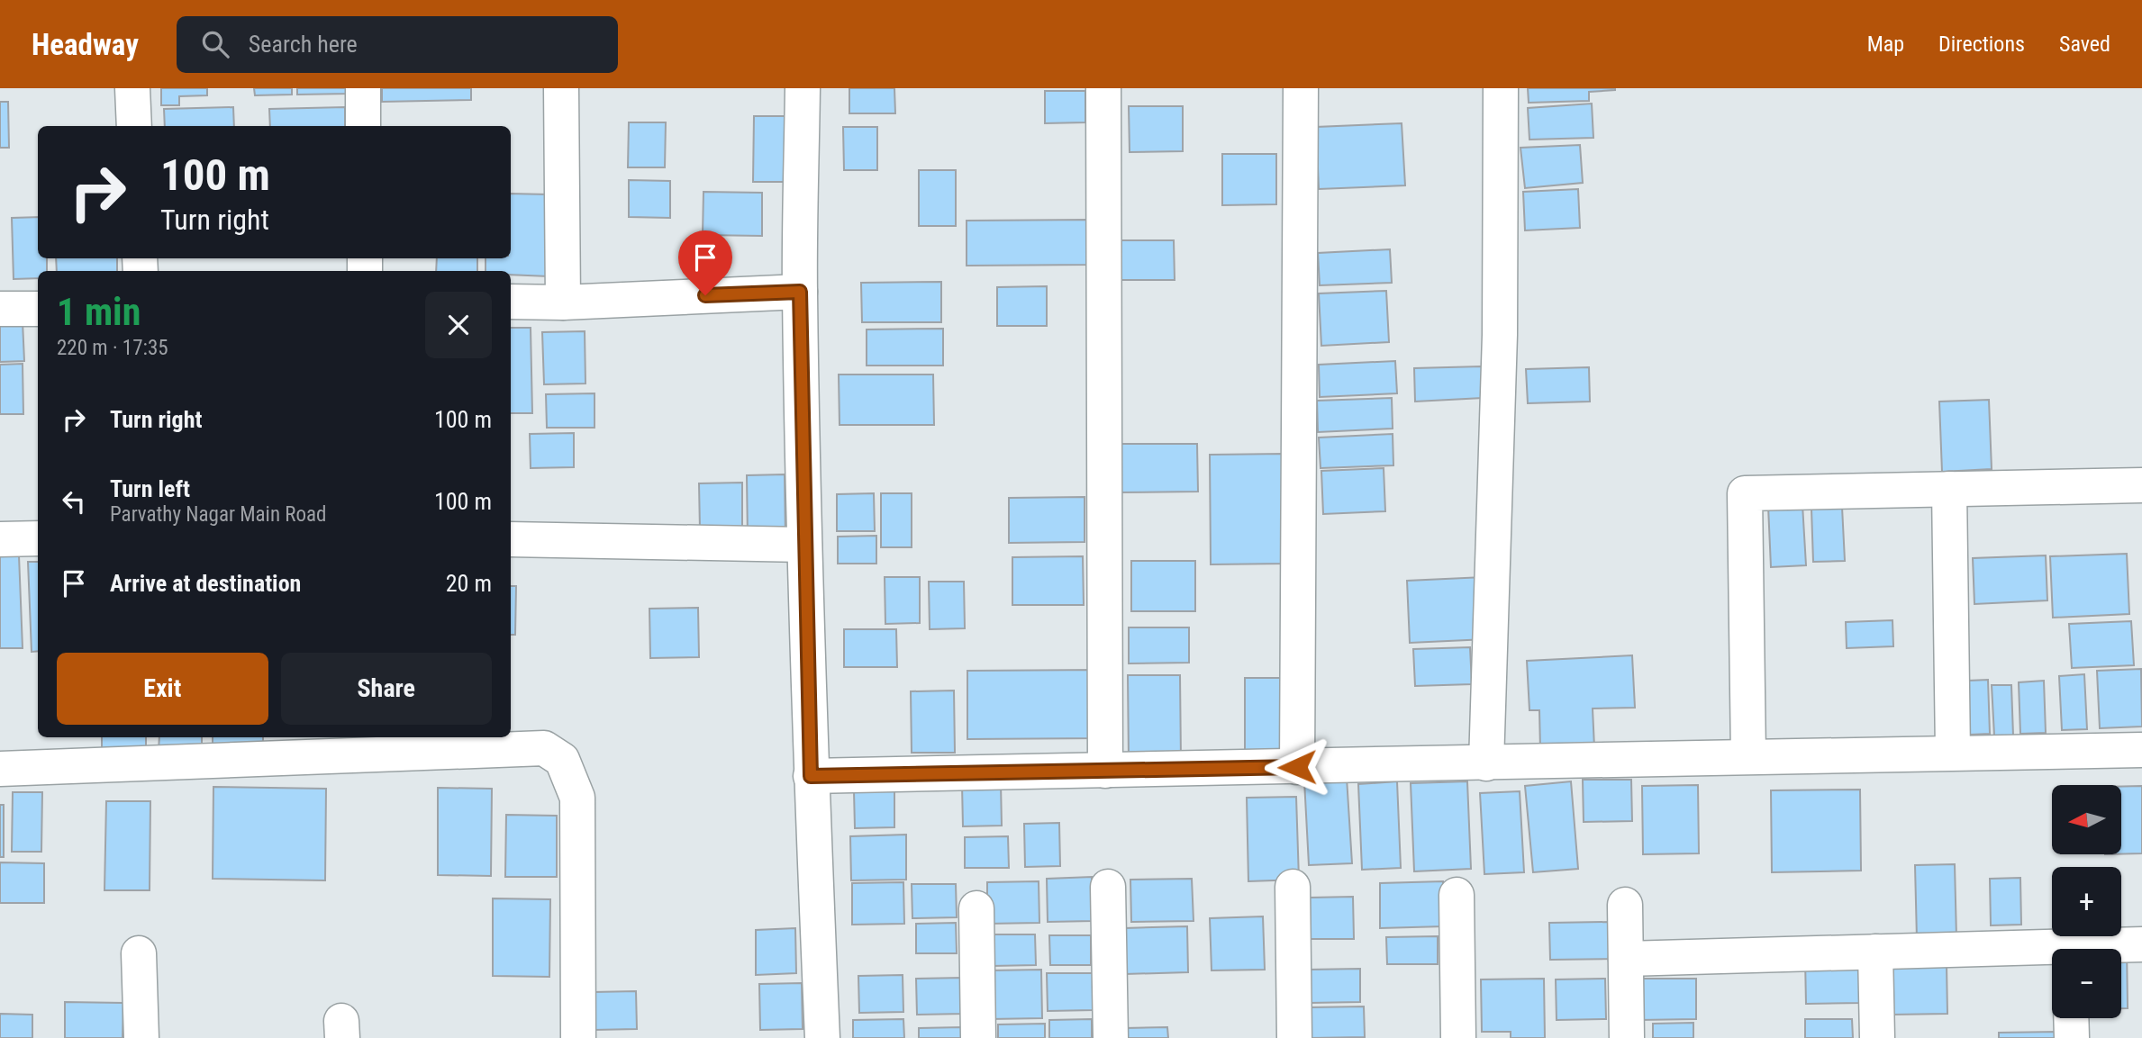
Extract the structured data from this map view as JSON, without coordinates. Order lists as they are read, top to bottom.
{
  "north": "left",
  "page": {
    "header": "Headway",
    "search": "Search here",
    "nav": ["Map", "Directions", "Saved"],
    "turn": ["100 m", "Turn right"],
    "heading": ["1 min", "220 m · 17:35"],
    "list": [
      {
        "name": "Turn right",
        "value": "100 m"
      },
      {
        "name": "Turn left",
        "note": "Parvathy Nagar Main Road",
        "value": "100 m"
      },
      {
        "name": "Arrive at destination",
        "value": "20 m"
      }
    ],
    "buttons": ["Exit", "Share"],
    "map_buttons": ["+", "−"]
  }
}
